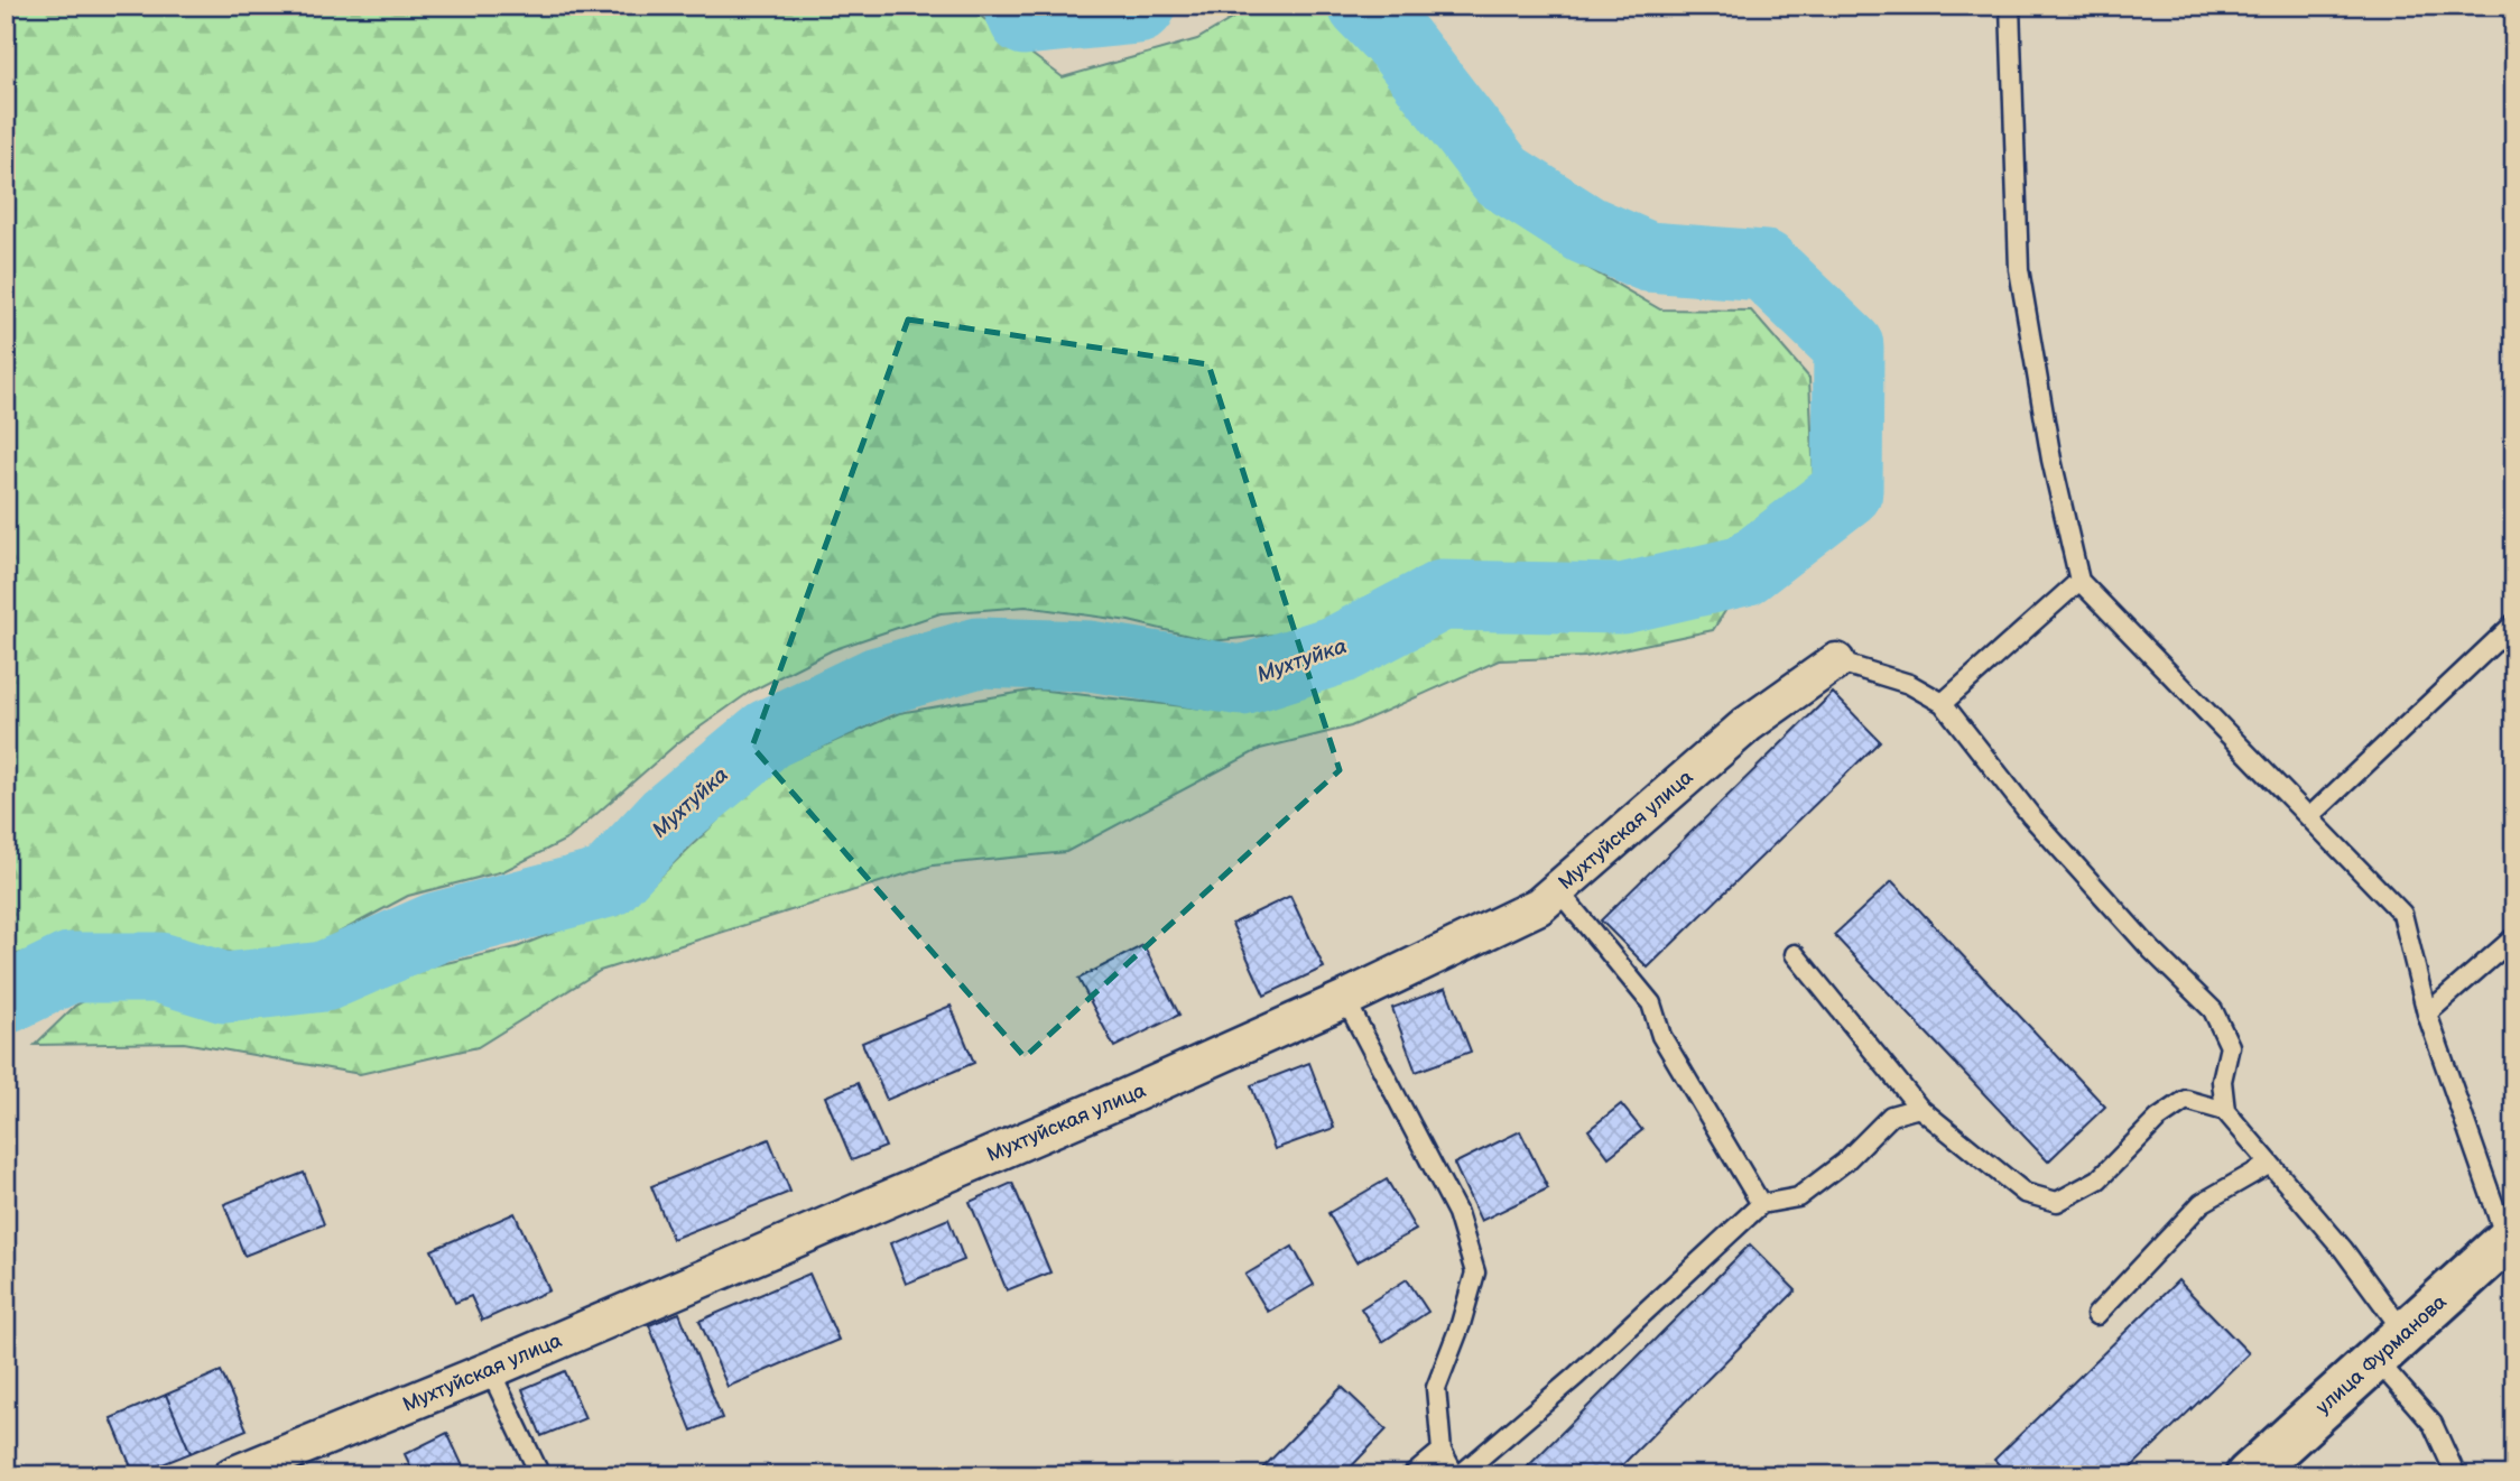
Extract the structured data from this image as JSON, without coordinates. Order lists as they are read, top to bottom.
{
  "streets": {
    "main road": ["улица Фурманова"],
    "street": ["Мухтуйская улица"]
  },
  "water": ["Мухтуйка"]
}
